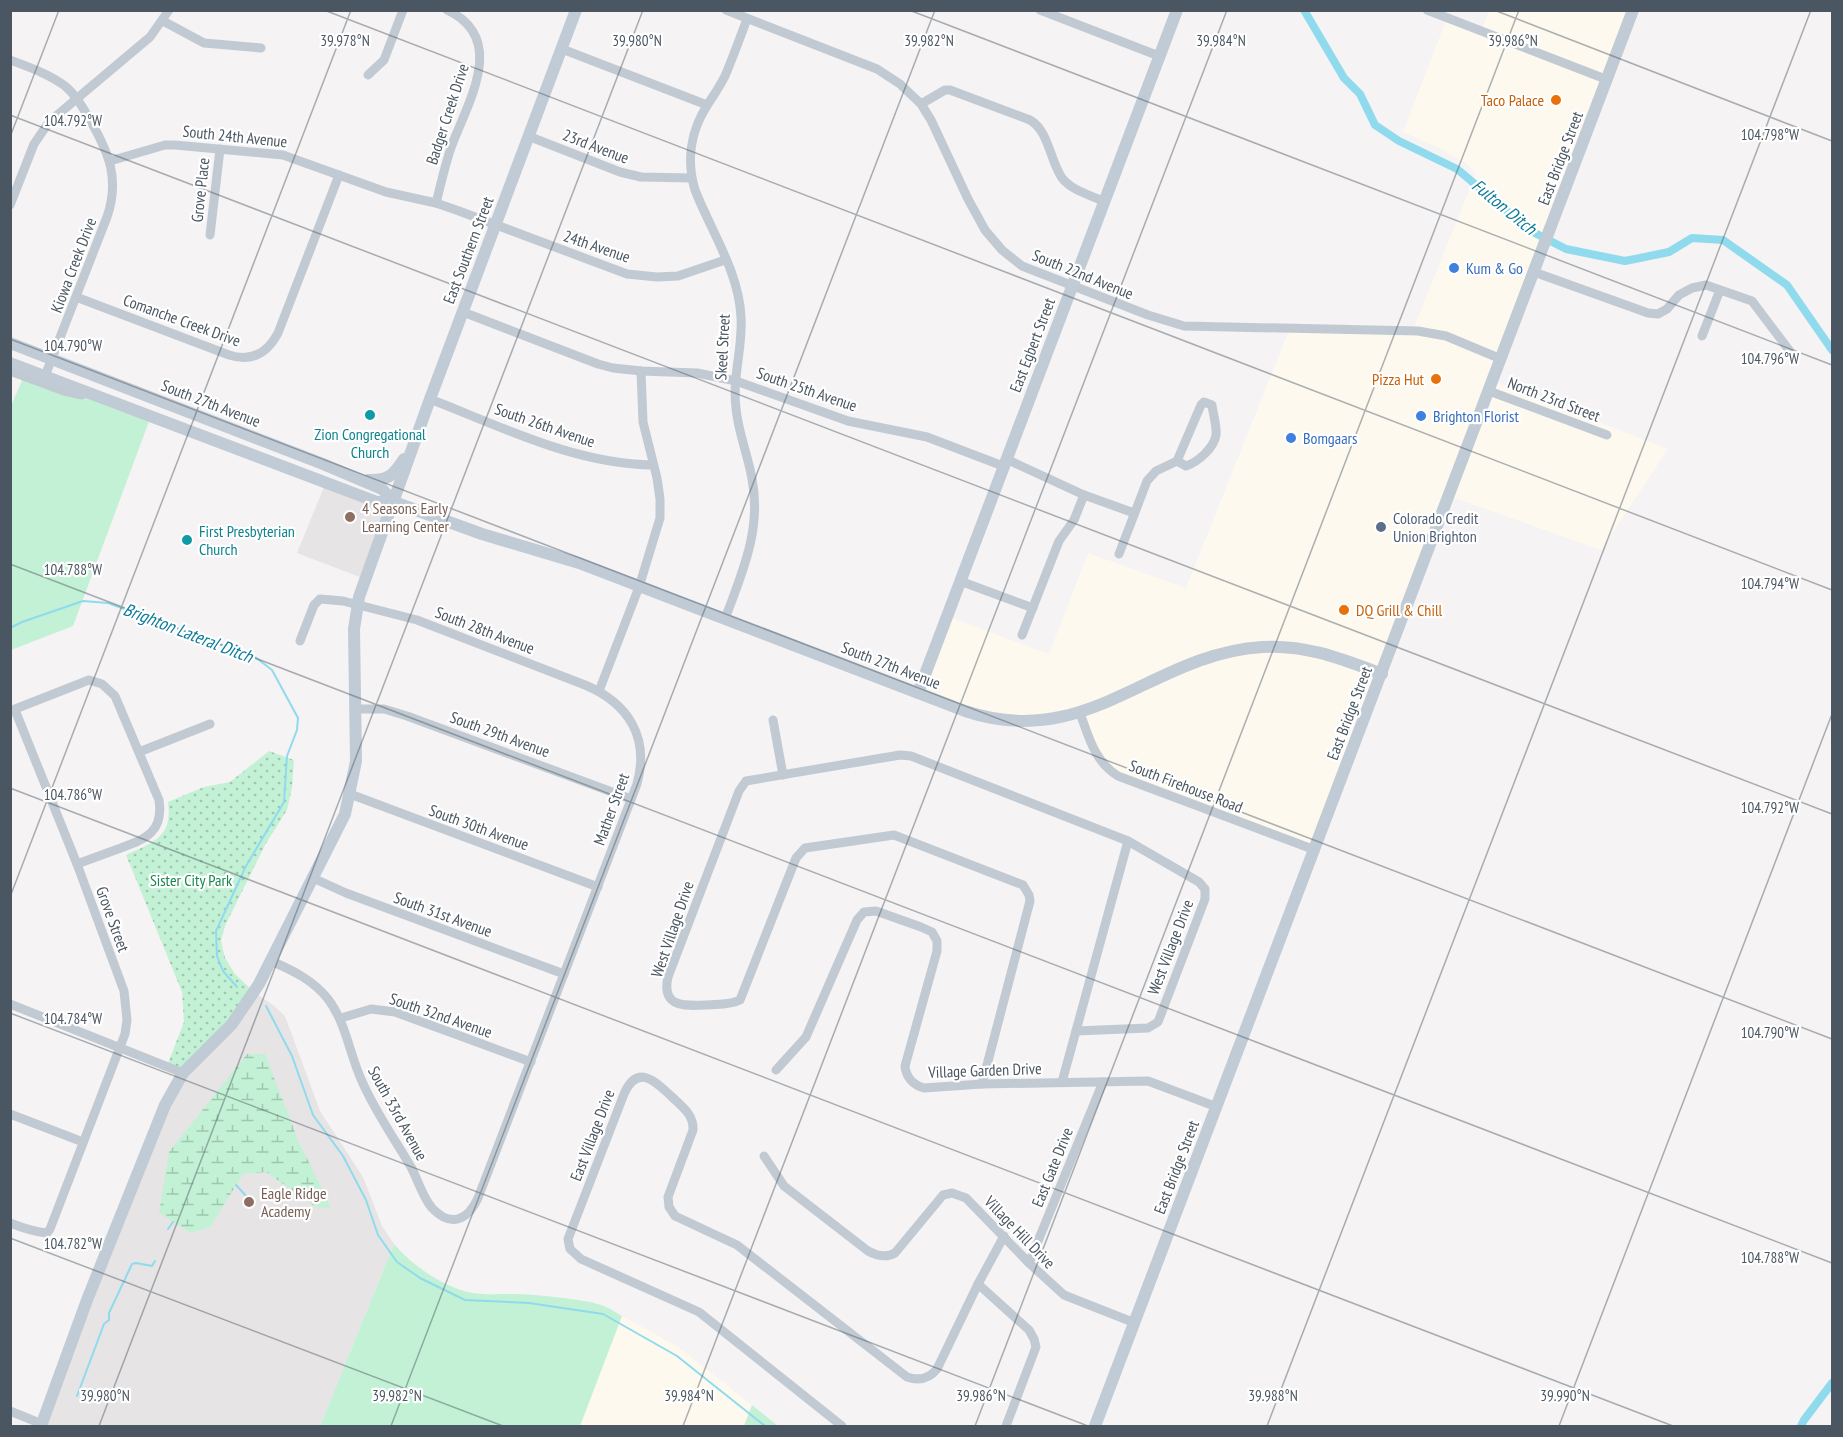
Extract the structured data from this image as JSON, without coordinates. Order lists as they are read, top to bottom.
{
  "streets": {
    "main road": [
      "East Bridge Street",
      "East Southern Street",
      "East Egbert Street",
      "South 27th Avenue"
    ],
    "street": [
      "Badger Creek Drive",
      "South 24th Avenue",
      "23rd Avenue",
      "Grove Place",
      "24th Avenue",
      "Kiowa Creek Drive",
      "South 22nd Avenue",
      "Comanche Creek Drive",
      "Skeel Street",
      "South 25th Avenue",
      "North 23rd Street",
      "South 26th Avenue",
      "South 28th Avenue",
      "South 29th Avenue",
      "South Firehouse Road",
      "Mather Street",
      "South 30th Avenue",
      "South 31st Avenue",
      "Grove Street",
      "West Village Drive",
      "South 32nd Avenue",
      "Village Garden Drive",
      "South 33rd Avenue",
      "East Village Drive",
      "East Gate Drive",
      "Village Hill Drive"
    ]
  },
  "crossings": [
    ["Badger Creek Drive", "South 24th Avenue"],
    ["South 24th Avenue", "Grove Place"],
    ["South 24th Avenue", "24th Avenue"],
    ["South 24th Avenue", "East Southern Street"],
    ["South 24th Avenue", "Kiowa Creek Drive"],
    ["South 24th Avenue", "Comanche Creek Drive"],
    ["23rd Avenue", "East Southern Street"],
    ["23rd Avenue", "Skeel Street"],
    ["East Bridge Street", "South 22nd Avenue"],
    ["East Bridge Street", "North 23rd Street"],
    ["East Bridge Street", "South 27th Avenue"],
    ["East Bridge Street", "South Firehouse Road"],
    ["East Bridge Street", "Village Garden Drive"],
    ["East Bridge Street", "Village Hill Drive"],
    ["24th Avenue", "East Southern Street"],
    ["24th Avenue", "Skeel Street"],
    ["East Southern Street", "South 25th Avenue"],
    ["East Southern Street", "South 27th Avenue"],
    ["East Southern Street", "South 26th Avenue"],
    ["East Southern Street", "South 28th Avenue"],
    ["East Southern Street", "South 29th Avenue"],
    ["East Southern Street", "South 30th Avenue"],
    ["East Southern Street", "South 31st Avenue"],
    ["East Southern Street", "South 33rd Avenue"],
    ["Kiowa Creek Drive", "Comanche Creek Drive"],
    ["Kiowa Creek Drive", "South 27th Avenue"],
    ["South 22nd Avenue", "East Egbert Street"],
    ["South 22nd Avenue", "Skeel Street"],
    ["East Egbert Street", "South 25th Avenue"],
    ["East Egbert Street", "South 27th Avenue"],
    ["Skeel Street", "South 25th Avenue"],
    ["Skeel Street", "South 27th Avenue"],
    ["South 27th Avenue", "South Firehouse Road"],
    ["South 28th Avenue", "Mather Street"],
    ["South 29th Avenue", "Mather Street"],
    ["Mather Street", "South 30th Avenue"],
    ["Mather Street", "South 31st Avenue"],
    ["Mather Street", "South 32nd Avenue"],
    ["Mather Street", "South 33rd Avenue"],
    ["West Village Drive", "Village Garden Drive"],
    ["South 32nd Avenue", "South 33rd Avenue"],
    ["Village Garden Drive", "East Gate Drive"],
    ["East Village Drive", "Village Hill Drive"],
    ["East Gate Drive", "Village Hill Drive"]
  ],
  "water": ["Fulton Ditch", "Brighton Lateral Ditch"],
  "parks": ["Sister City Park"],
  "places": [
    "Taco Palace",
    "Kum & Go",
    "Pizza Hut",
    "Zion Congregational Church",
    "Brighton Florist",
    "Bomgaars",
    "4 Seasons Early Learning Center",
    "Colorado Credit Union Brighton",
    "First Presbyterian Church",
    "DQ Grill & Chill",
    "Eagle Ridge Academy"
  ],
  "coordinates": [
    "39.978°N",
    "39.980°N",
    "39.982°N",
    "39.984°N",
    "39.986°N",
    "104.792°W",
    "104.798°W",
    "104.790°W",
    "104.796°W",
    "104.788°W",
    "104.794°W",
    "104.786°W",
    "104.784°W",
    "104.782°W",
    "39.988°N",
    "39.990°N"
  ]
}
